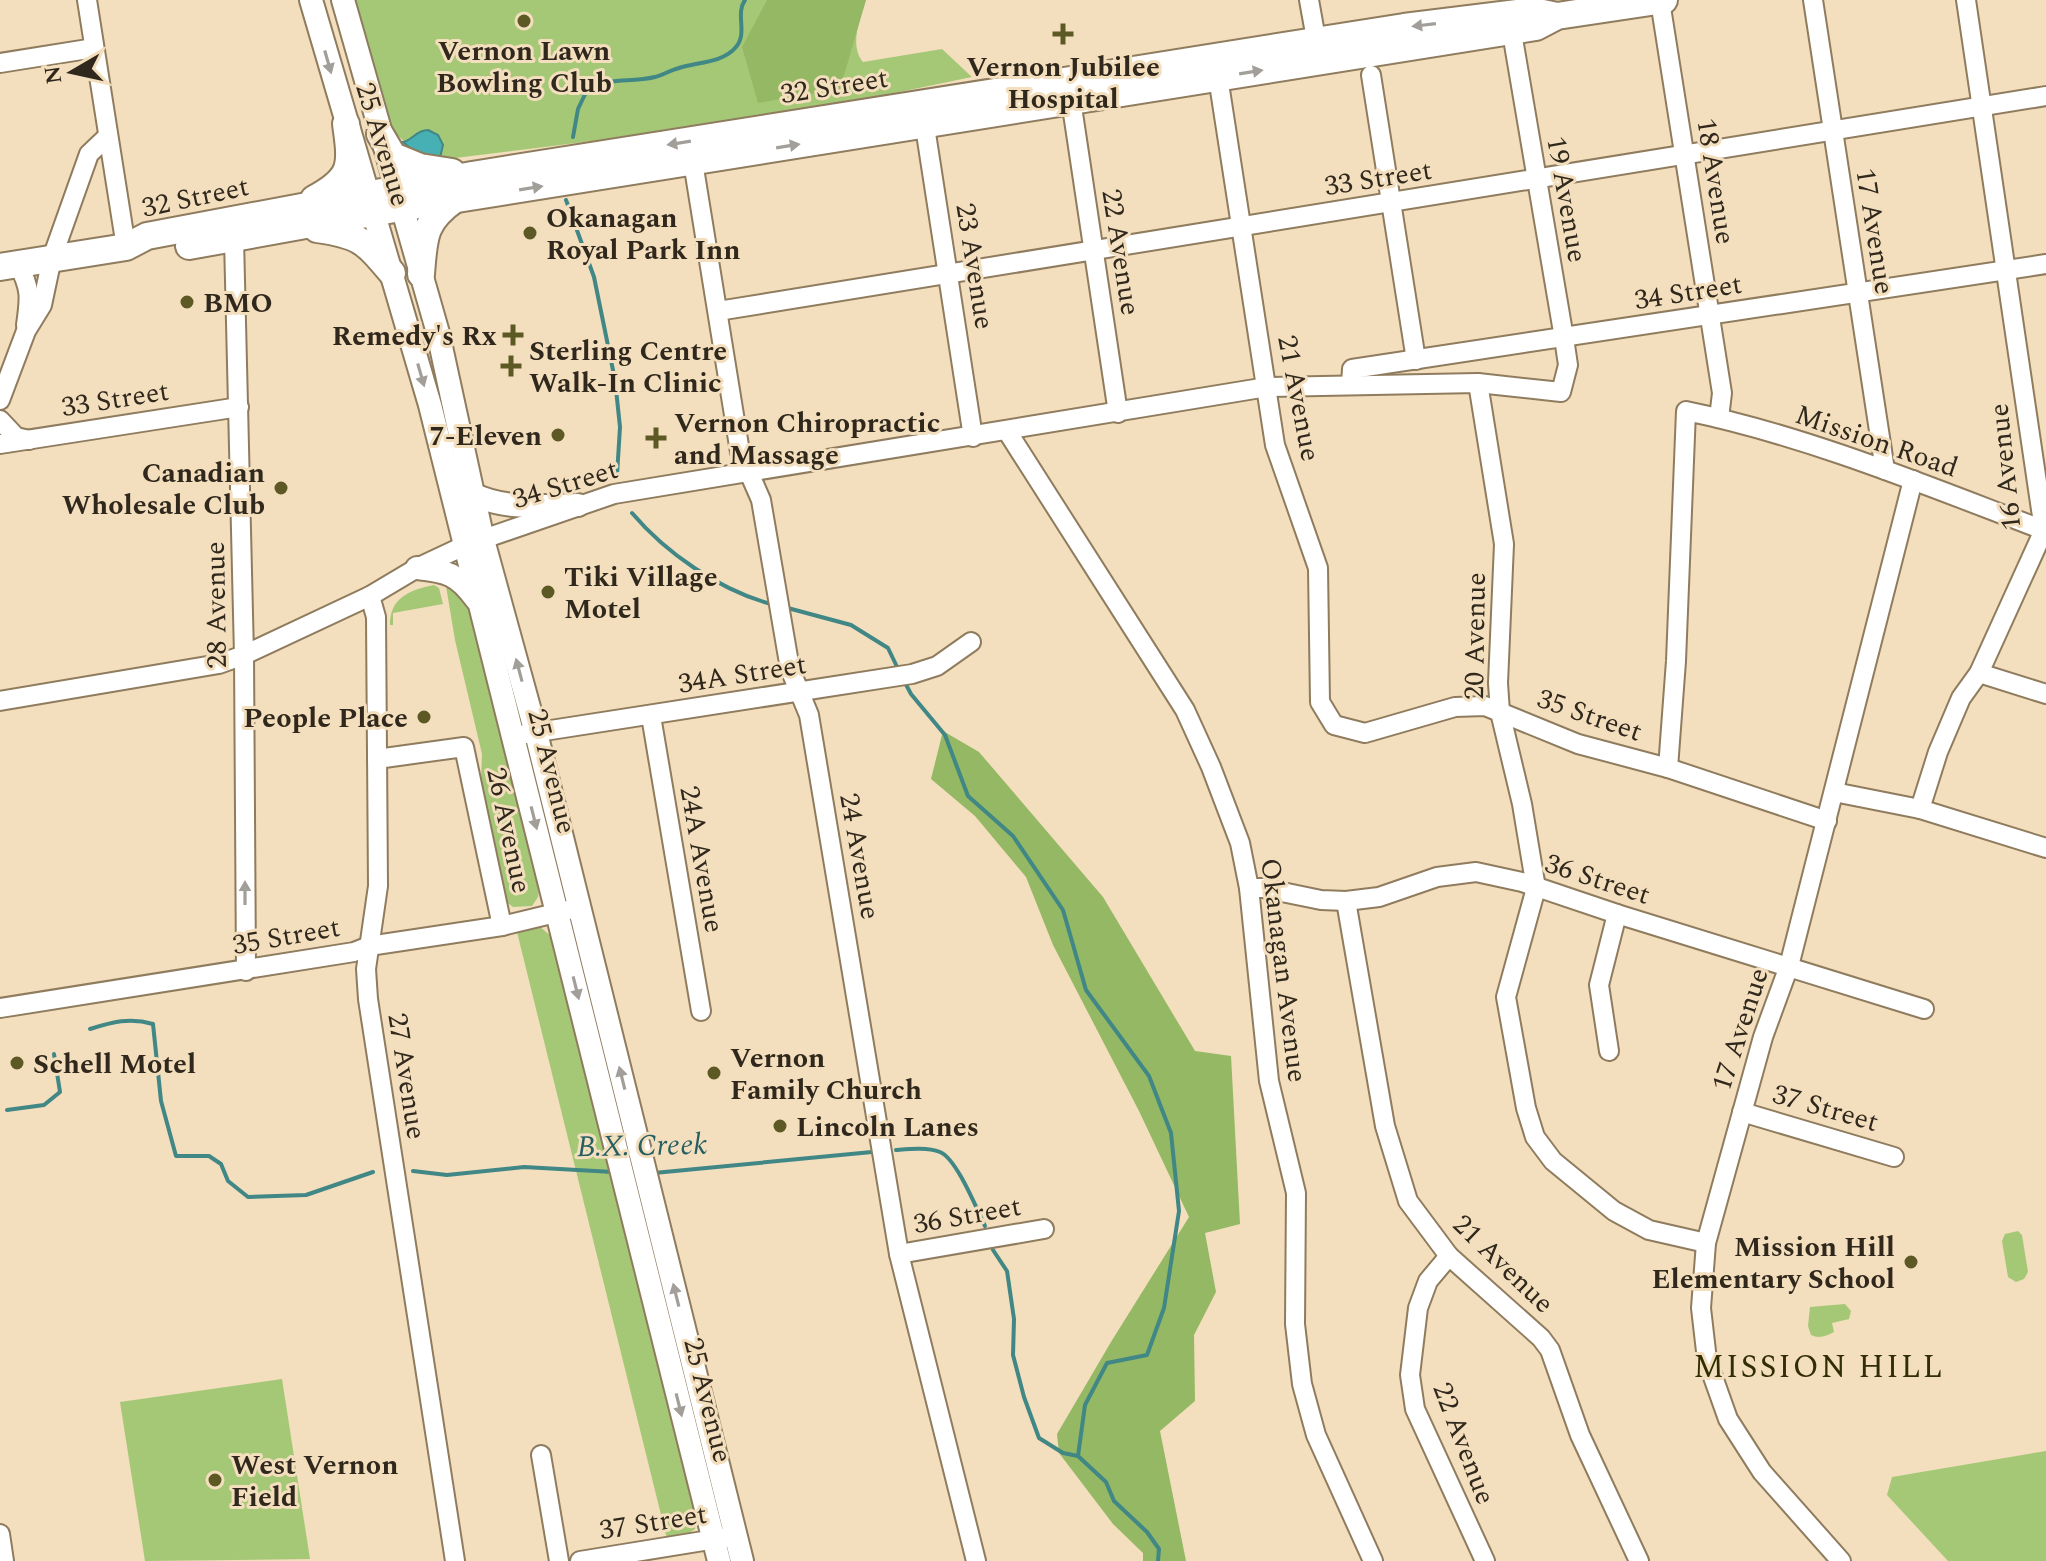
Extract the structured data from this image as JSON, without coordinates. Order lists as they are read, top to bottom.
{
  "streets": {
    "highway": ["32 Street"],
    "main road": ["25 Avenue"],
    "street": [
      "33 Street",
      "18 Avenue",
      "19 Avenue",
      "17 Avenue",
      "22 Avenue",
      "23 Avenue",
      "34 Street",
      "21 Avenue",
      "Mission Road",
      "16 Avenue",
      "28 Avenue",
      "20 Avenue",
      "34A Street",
      "35 Street",
      "26 Avenue",
      "24 Avenue",
      "24A Avenue",
      "36 Street",
      "Okanagan Avenue",
      "27 Avenue",
      "37 Street"
    ]
  },
  "crossings": [
    ["32 Street", "25 Avenue"],
    ["32 Street", "18 Avenue"],
    ["32 Street", "19 Avenue"],
    ["32 Street", "22 Avenue"],
    ["32 Street", "23 Avenue"],
    ["32 Street", "21 Avenue"],
    ["32 Street", "28 Avenue"],
    ["32 Street", "24 Avenue"],
    ["25 Avenue", "34 Street"],
    ["25 Avenue", "34A Street"],
    ["25 Avenue", "35 Street"],
    ["25 Avenue", "37 Street"],
    ["33 Street", "18 Avenue"],
    ["33 Street", "19 Avenue"],
    ["33 Street", "17 Avenue"],
    ["33 Street", "22 Avenue"],
    ["33 Street", "23 Avenue"],
    ["33 Street", "21 Avenue"],
    ["33 Street", "16 Avenue"],
    ["33 Street", "28 Avenue"],
    ["33 Street", "24 Avenue"],
    ["18 Avenue", "34 Street"],
    ["18 Avenue", "Mission Road"],
    ["19 Avenue", "34 Street"],
    ["19 Avenue", "20 Avenue"],
    ["17 Avenue", "34 Street"],
    ["17 Avenue", "Mission Road"],
    ["17 Avenue", "35 Street"],
    ["17 Avenue", "36 Street"],
    ["17 Avenue", "37 Street"],
    ["22 Avenue", "34 Street"],
    ["22 Avenue", "21 Avenue"],
    ["23 Avenue", "34 Street"],
    ["34 Street", "21 Avenue"],
    ["34 Street", "16 Avenue"],
    ["34 Street", "28 Avenue"],
    ["34 Street", "24 Avenue"],
    ["34 Street", "Okanagan Avenue"],
    ["34 Street", "27 Avenue"],
    ["21 Avenue", "35 Street"],
    ["21 Avenue", "36 Street"],
    ["Mission Road", "16 Avenue"],
    ["Mission Road", "35 Street"],
    ["28 Avenue", "35 Street"],
    ["20 Avenue", "35 Street"],
    ["20 Avenue", "36 Street"],
    ["34A Street", "24 Avenue"],
    ["34A Street", "24A Avenue"],
    ["35 Street", "26 Avenue"],
    ["35 Street", "27 Avenue"],
    ["26 Avenue", "27 Avenue"],
    ["24 Avenue", "36 Street"],
    ["36 Street", "Okanagan Avenue"]
  ],
  "one_way": ["28 Avenue"],
  "districts": ["MISSION HILL"],
  "water": ["B.X. Creek"],
  "places": {
    "other": [
      "Vernon Lawn Bowling Club",
      "Okanagan Royal Park Inn",
      "BMO",
      "7-Eleven",
      "Canadian Wholesale Club",
      "Tiki Village Motel",
      "People Place",
      "Schell Motel",
      "Vernon Family Church",
      "Lincoln Lanes",
      "Mission Hill Elementary School",
      "West Vernon Field"
    ],
    "health": [
      "Vernon Jubilee Hospital",
      "Remedy's Rx",
      "Sterling Centre Walk-In Clinic",
      "Vernon Chiropractic and Massage"
    ]
  },
  "north": "left"
}
